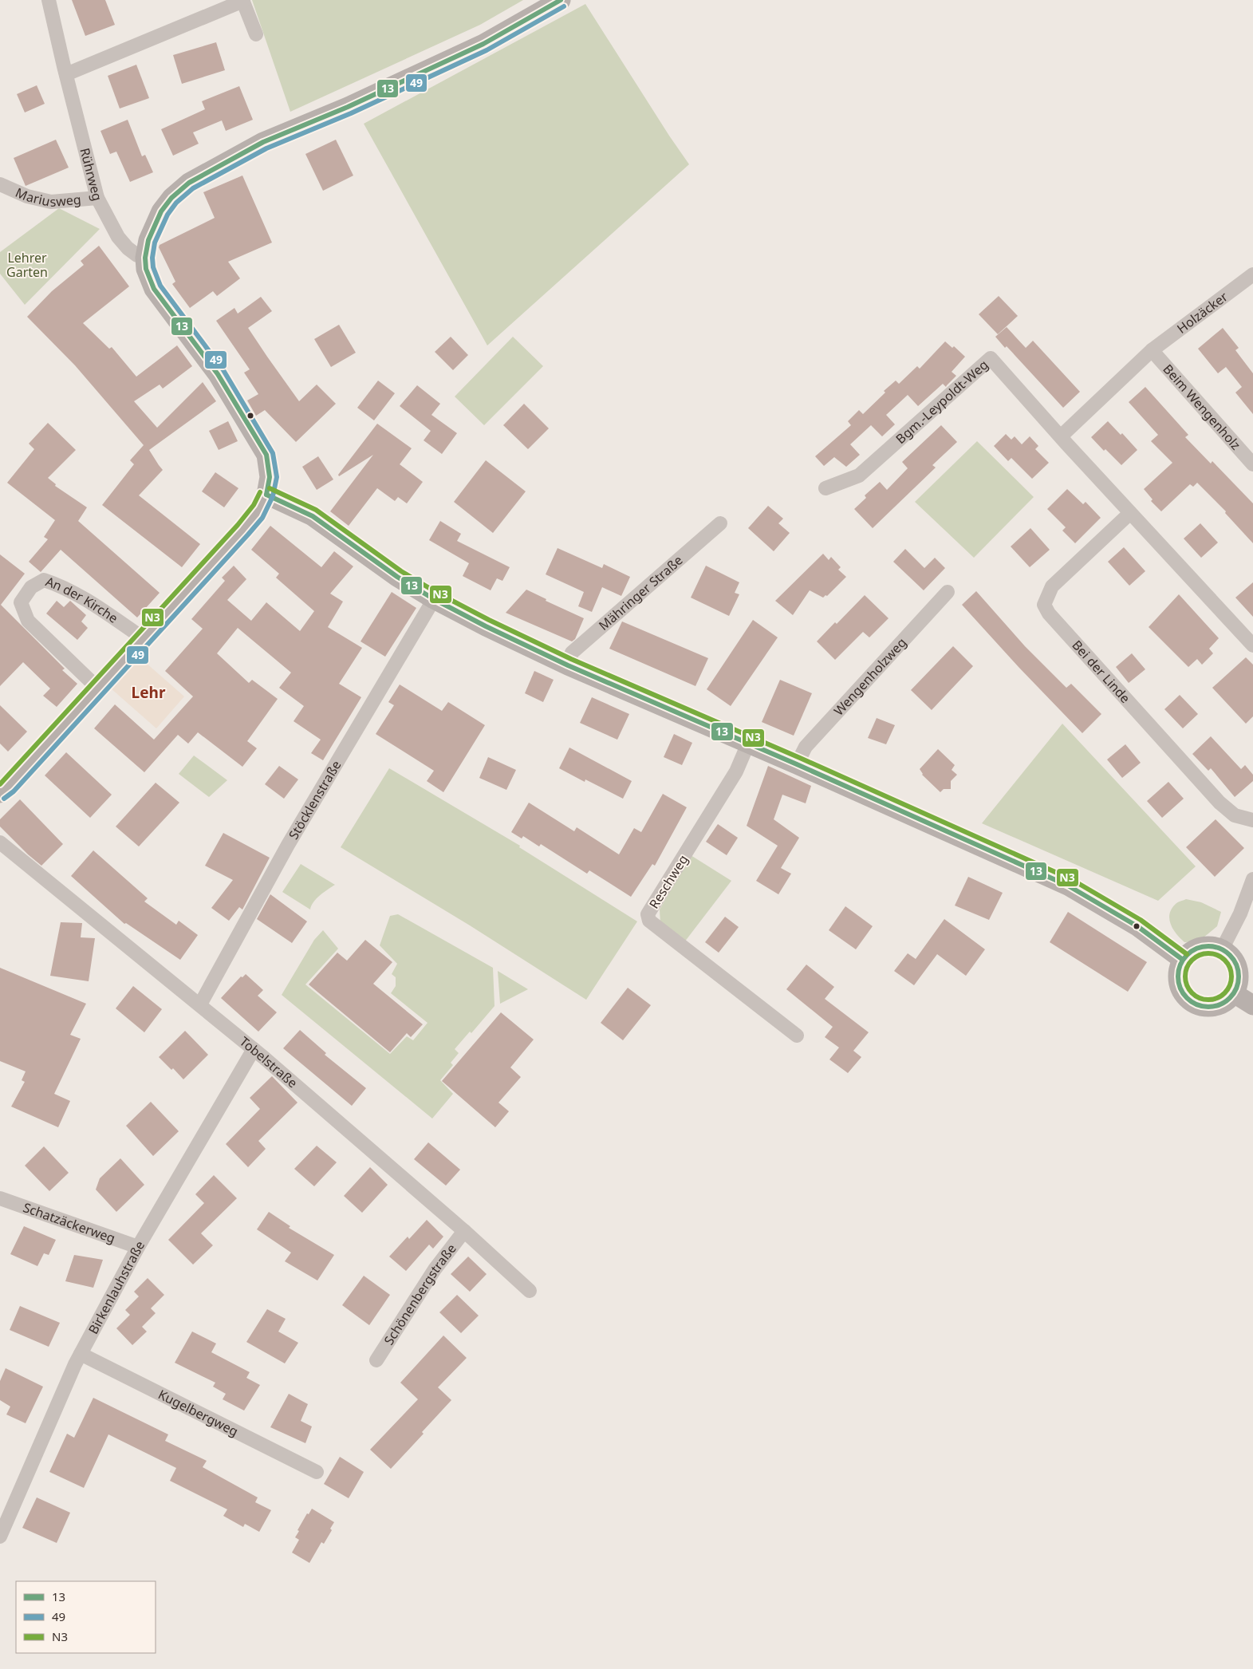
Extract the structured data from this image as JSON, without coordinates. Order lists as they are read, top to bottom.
{
  "streets": {
    "street": [
      "Rührweg",
      "Mariusweg",
      "Holzäcker",
      "Bgm.-Leypoldt-Weg",
      "Beim Wengenholz",
      "Mähringer Straße",
      "An der Kirche",
      "Bei der Linde",
      "Wengenholzweg",
      "Stöcklenstraße",
      "Reschweg",
      "Tobelstraße",
      "Schatzäckerweg",
      "Birkenlauhstraße",
      "Schönenbergstraße",
      "Kugelbergweg"
    ]
  },
  "crossings": [
    ["Rührweg", "Mariusweg"],
    ["Holzäcker", "Beim Wengenholz"],
    ["Bgm.-Leypoldt-Weg", "Bei der Linde"],
    ["Stöcklenstraße", "Tobelstraße"],
    ["Tobelstraße", "Birkenlauhstraße"],
    ["Tobelstraße", "Schönenbergstraße"],
    ["Schatzäckerweg", "Birkenlauhstraße"],
    ["Birkenlauhstraße", "Kugelbergweg"]
  ],
  "districts": ["Lehr"],
  "parks": ["Lehrer Garten"],
  "lines": ["transit line 13", "transit line 49", "transit line N3"],
  "legend": ["13", "49", "N3"]
}
